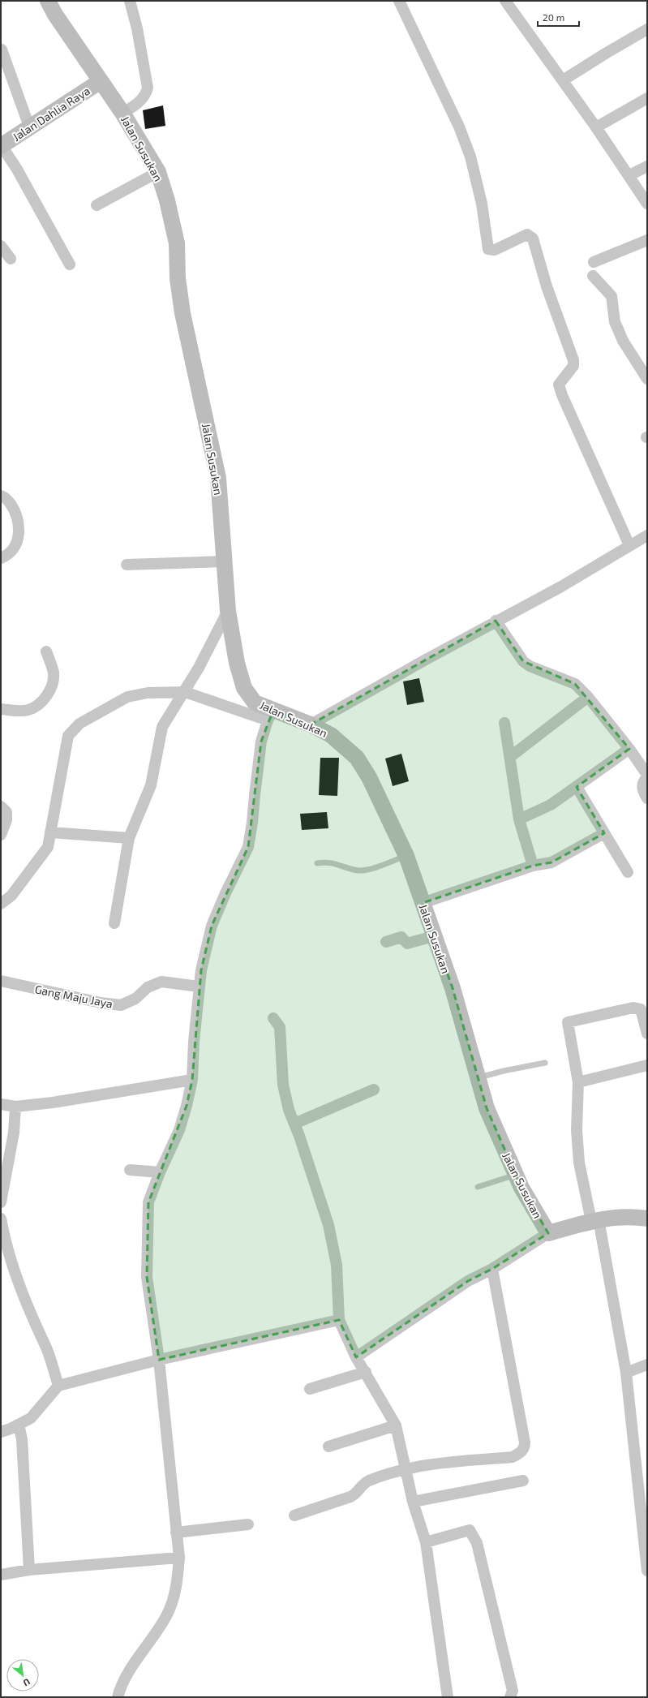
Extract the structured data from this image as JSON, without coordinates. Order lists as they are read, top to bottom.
{
  "streets": {
    "street": ["Jalan Dahlia Raya", "Jalan Susukan", "Gang Maju Jaya"]
  },
  "crossings": [
    ["Jalan Dahlia Raya", "Jalan Susukan"]
  ],
  "scale_bar": "20 m",
  "north": "bottom right"
}
